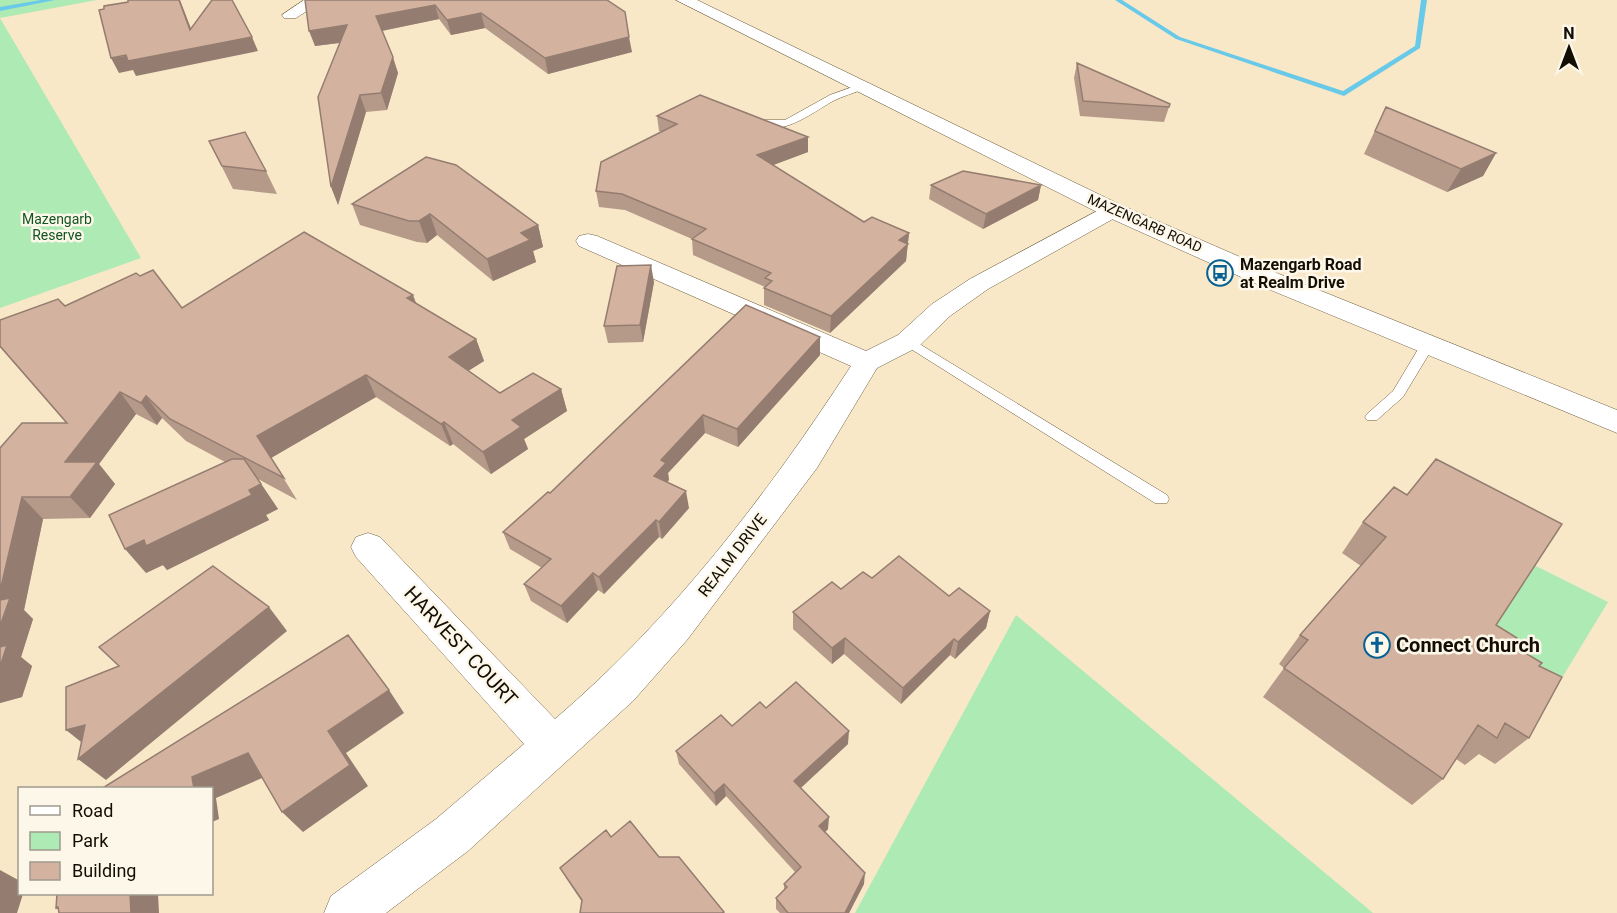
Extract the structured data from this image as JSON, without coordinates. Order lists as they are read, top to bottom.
{
  "streets": {
    "main road": ["MAZENGARB ROAD"],
    "street": ["REALM DRIVE", "HARVEST COURT"]
  },
  "crossings": [
    ["REALM DRIVE", "HARVEST COURT"]
  ],
  "parks": ["Mazengarb Reserve"],
  "places": {
    "bus stop": ["Mazengarb Road at Realm Drive"],
    "church": ["Connect Church"]
  },
  "legend": ["Road", "Park", "Building"],
  "north": "top"
}
